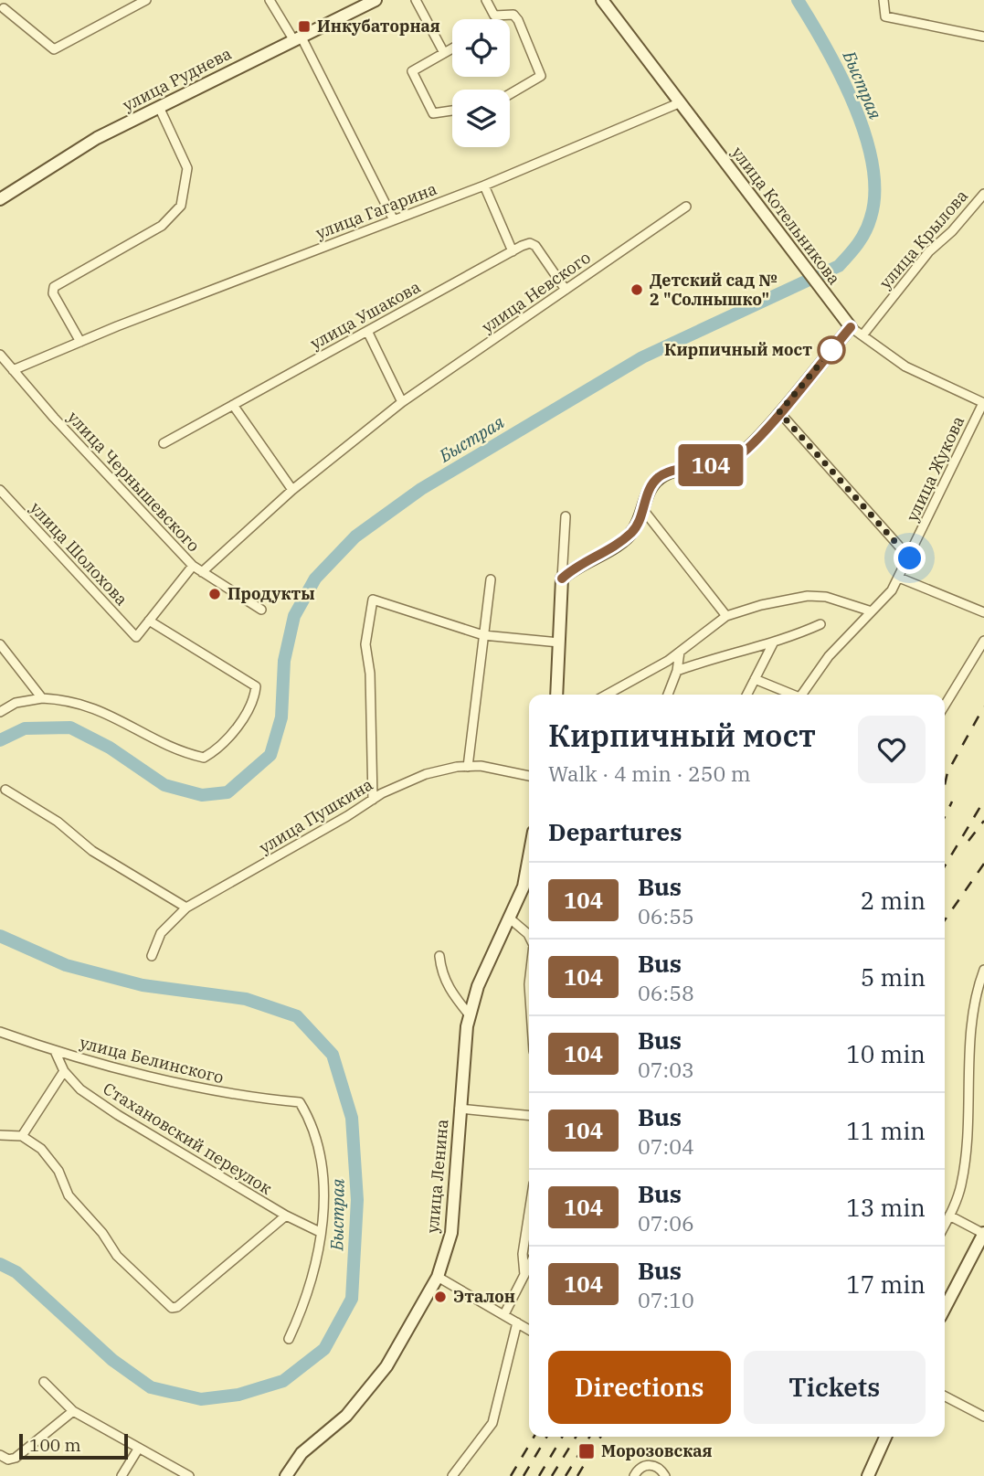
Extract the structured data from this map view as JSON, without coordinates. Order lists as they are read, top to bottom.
{
  "streets": {
    "street": [
      "улица Руднева",
      "улица Гагарина",
      "улица Котельникова",
      "улица Крылова",
      "улица Невского",
      "улица Ушакова",
      "улица Жукова",
      "улица Чернышевского",
      "улица Шолохова",
      "улица Пушкина",
      "улица Белинского",
      "Стахановский переулок",
      "улица Ленина"
    ]
  },
  "crossings": [
    ["улица Гагарина", "улица Котельникова"],
    ["улица Гагарина", "улица Чернышевского"],
    ["улица Котельникова", "улица Крылова"],
    ["улица Котельникова", "улица Жукова"],
    ["улица Невского", "улица Ушакова"],
    ["улица Невского", "улица Чернышевского"],
    ["улица Белинского", "Стахановский переулок"]
  ],
  "water": ["Быстрая"],
  "places": {
    "transit": ["Инкубаторная", "Морозовская"],
    "other": [
      "Детский сад № 2 \"Солнышко\"",
      "Кирпичный мост",
      "Продукты",
      "Эталон"
    ]
  },
  "lines": ["bus line 104"],
  "scale_bar": "100 m",
  "page": {
    "on_map": "104",
    "heading": [
      ["Кирпичный мост", "Walk · 4 min · 250 m"],
      "Departures"
    ],
    "list": [
      {
        "mark": "104",
        "name": "Bus",
        "note": "06:55",
        "value": "2 min"
      },
      {
        "mark": "104",
        "name": "Bus",
        "note": "06:58",
        "value": "5 min"
      },
      {
        "mark": "104",
        "name": "Bus",
        "note": "07:03",
        "value": "10 min"
      },
      {
        "mark": "104",
        "name": "Bus",
        "note": "07:04",
        "value": "11 min"
      },
      {
        "mark": "104",
        "name": "Bus",
        "note": "07:06",
        "value": "13 min"
      },
      {
        "mark": "104",
        "name": "Bus",
        "note": "07:10",
        "value": "17 min"
      }
    ],
    "buttons": ["Directions", "Tickets"],
    "scale": "100 m"
  }
}
